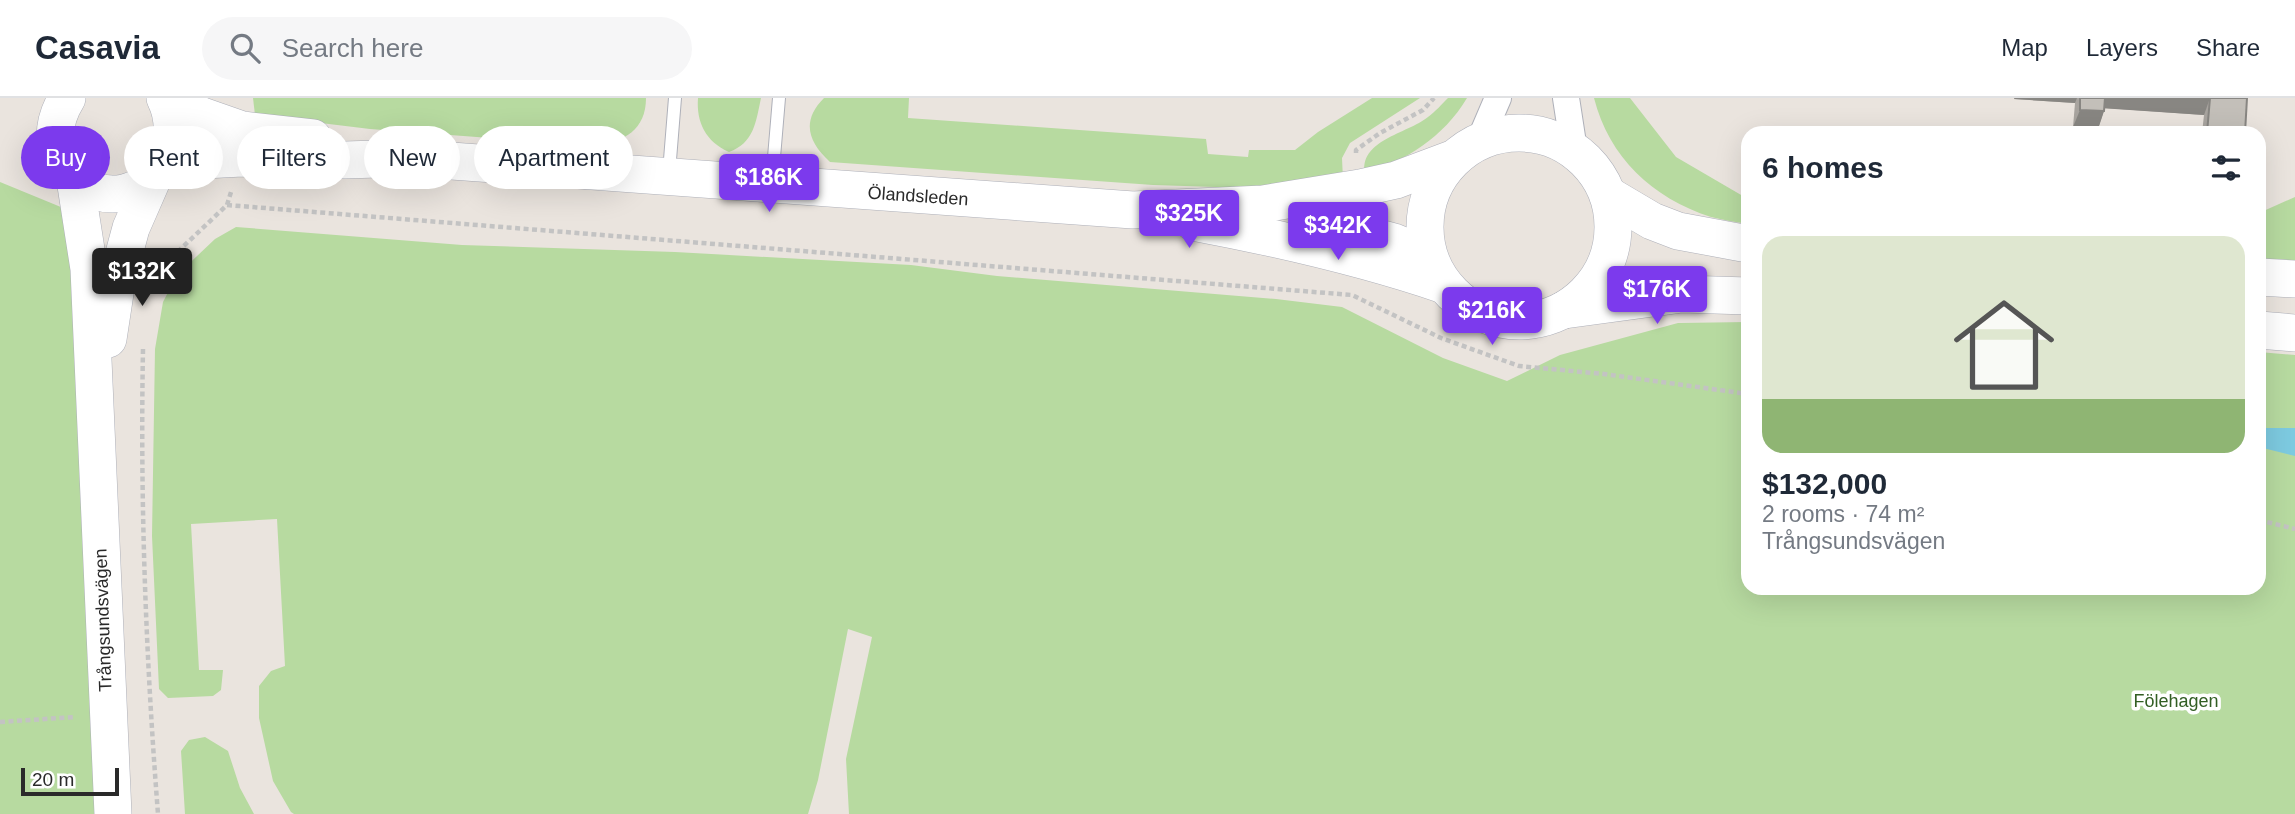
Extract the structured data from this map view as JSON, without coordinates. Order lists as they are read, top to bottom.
{
  "streets": {
    "main road": ["Ölandsleden", "Trångsundsvägen"]
  },
  "crossings": [
    ["Ölandsleden", "Trångsundsvägen"]
  ],
  "parks": ["Fölehagen"],
  "scale_bar": "20 m",
  "page": {
    "header": "Casavia",
    "search": "Search here",
    "nav": ["Map", "Layers", "Share"],
    "chip": [
      "Buy",
      "Rent",
      "Filters",
      "New",
      "Apartment"
    ],
    "heading": "6 homes",
    "price": [
      "$186K",
      "$325K",
      "$342K",
      "$132K",
      "$176K",
      "$216K"
    ],
    "list": [
      {
        "name": "$132,000",
        "note": "2 rooms · 74 m² · Trångsundsvägen"
      }
    ],
    "scale": "20 m"
  }
}
